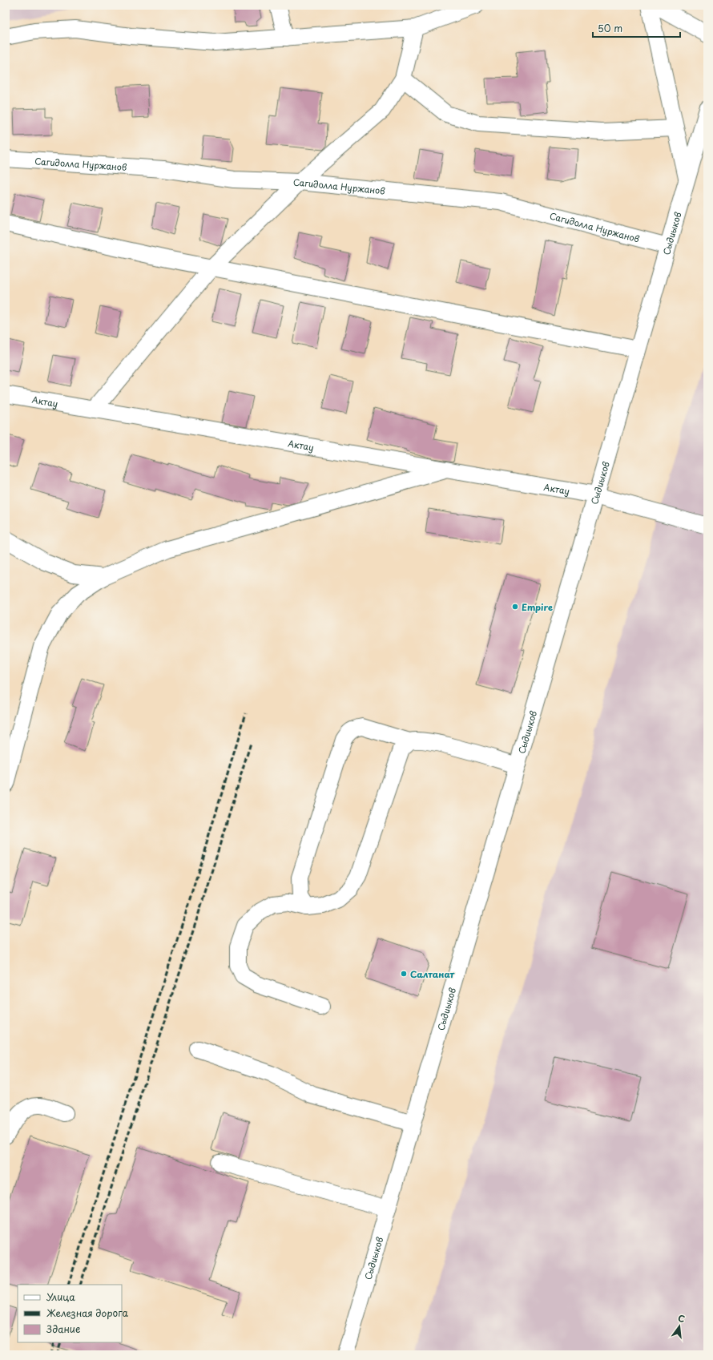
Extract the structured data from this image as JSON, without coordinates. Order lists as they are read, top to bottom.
{
  "streets": {
    "street": ["Сагидолла Нуржанов", "Сыдиыков", "Актау"]
  },
  "crossings": [
    ["Сагидолла Нуржанов", "Сыдиыков"],
    ["Сыдиыков", "Актау"]
  ],
  "places": ["Empire", "Салтанат"],
  "legend": ["Улица", "Железная дорога", "Здание"],
  "scale_bar": "50 m",
  "north": "top"
}
